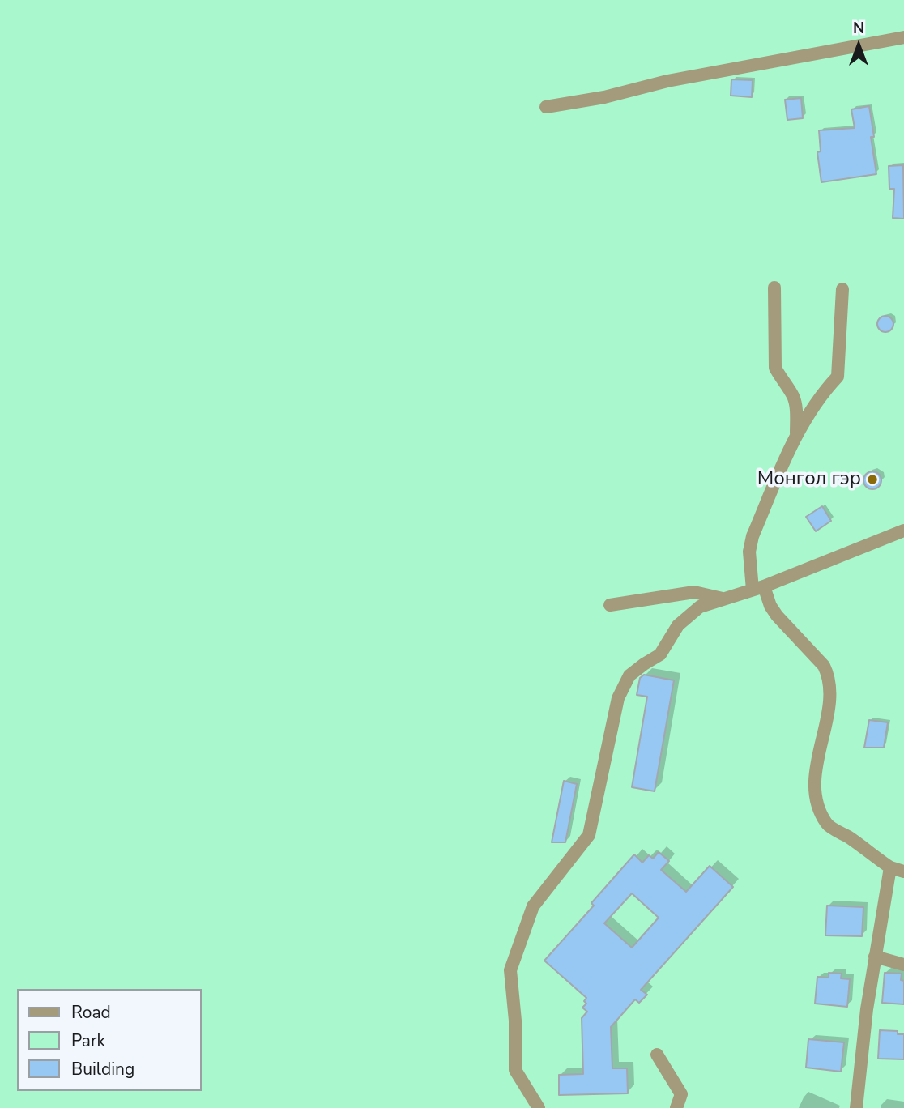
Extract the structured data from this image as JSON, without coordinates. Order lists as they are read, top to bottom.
{
  "places": ["Монгол гэр"],
  "legend": ["Road", "Park", "Building"],
  "north": "top"
}
